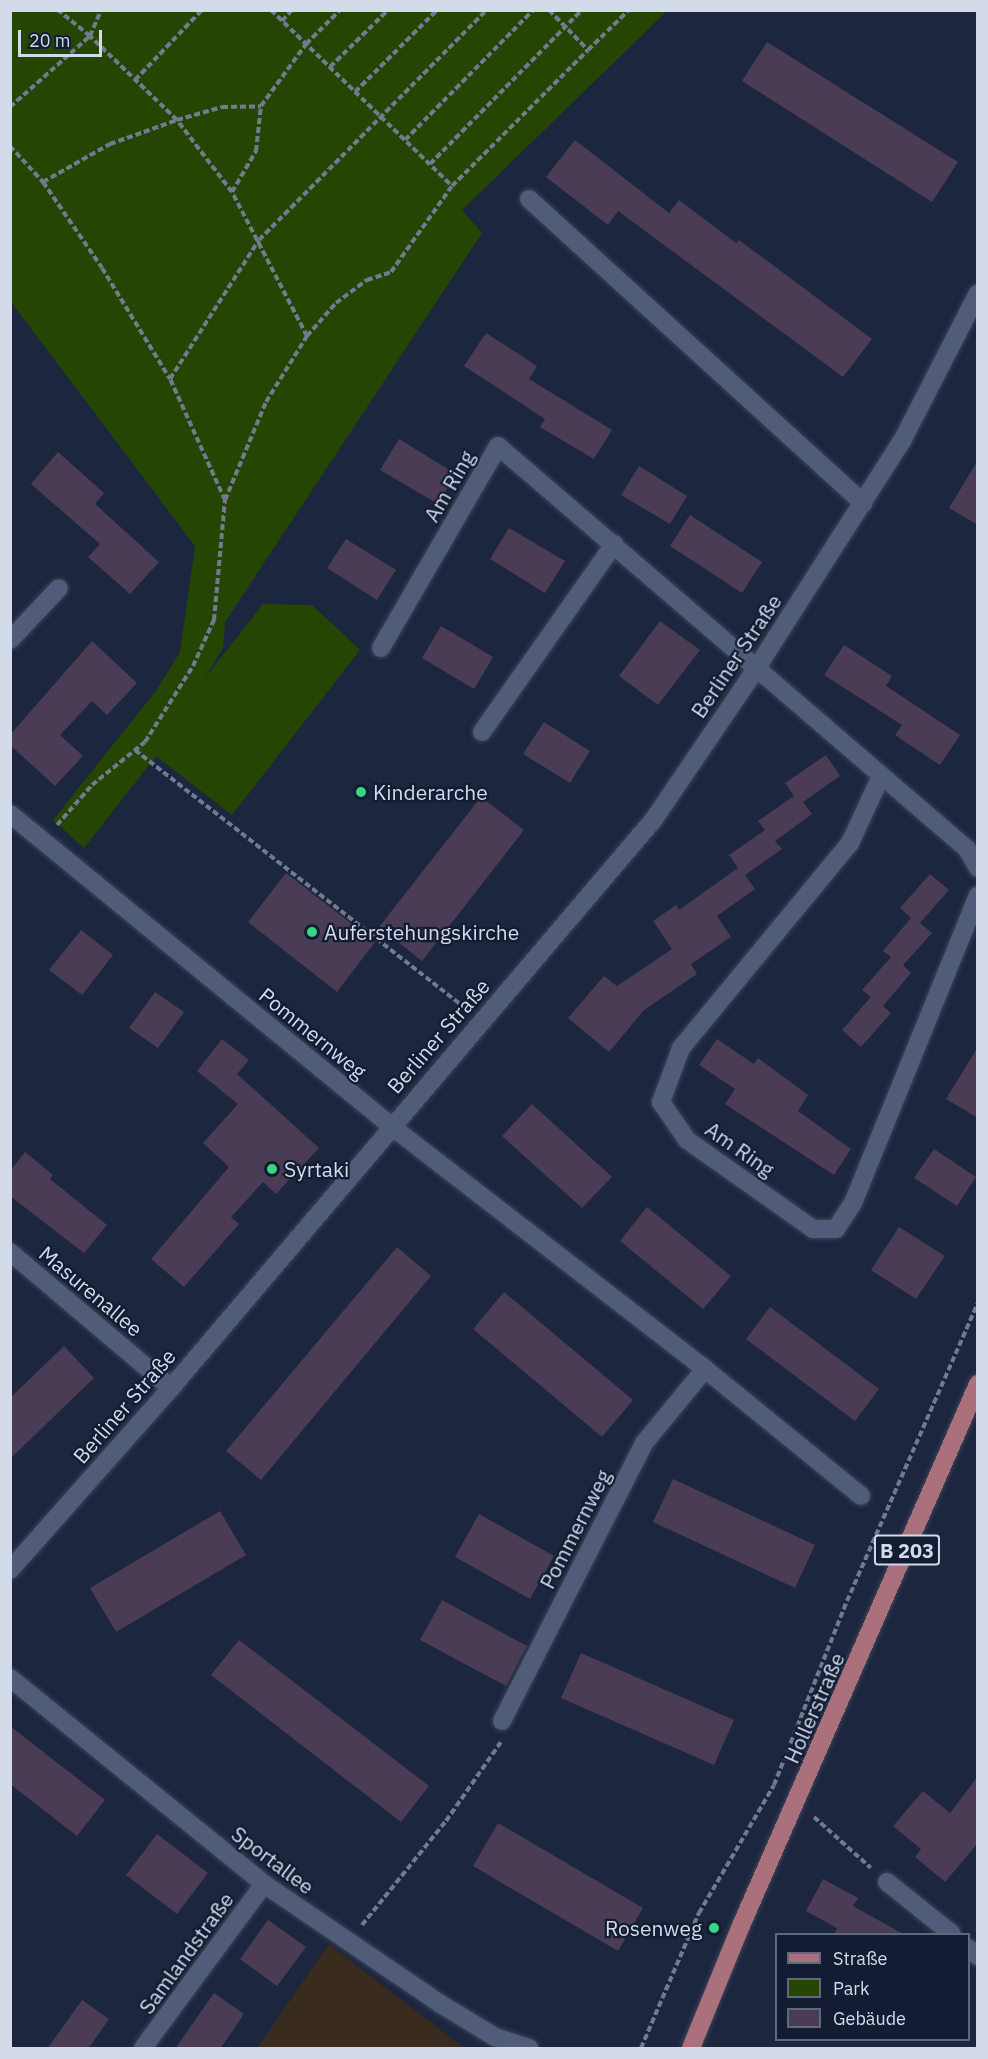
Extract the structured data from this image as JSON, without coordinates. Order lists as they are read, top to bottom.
{
  "streets": {
    "main road": ["B 203", "Hollerstraße"],
    "street": [
      "Am Ring",
      "Berliner Straße",
      "Pommernweg",
      "Masurenallee",
      "Sportallee",
      "Samlandstraße"
    ]
  },
  "crossings": [
    ["Am Ring", "Berliner Straße"],
    ["Berliner Straße", "Pommernweg"],
    ["Berliner Straße", "Masurenallee"],
    ["Sportallee", "Samlandstraße"]
  ],
  "places": [
    "Kinderarche",
    "Auferstehungskirche",
    "Syrtaki",
    "Rosenweg"
  ],
  "legend": ["Straße", "Park", "Gebäude"],
  "scale_bar": "20 m"
}
